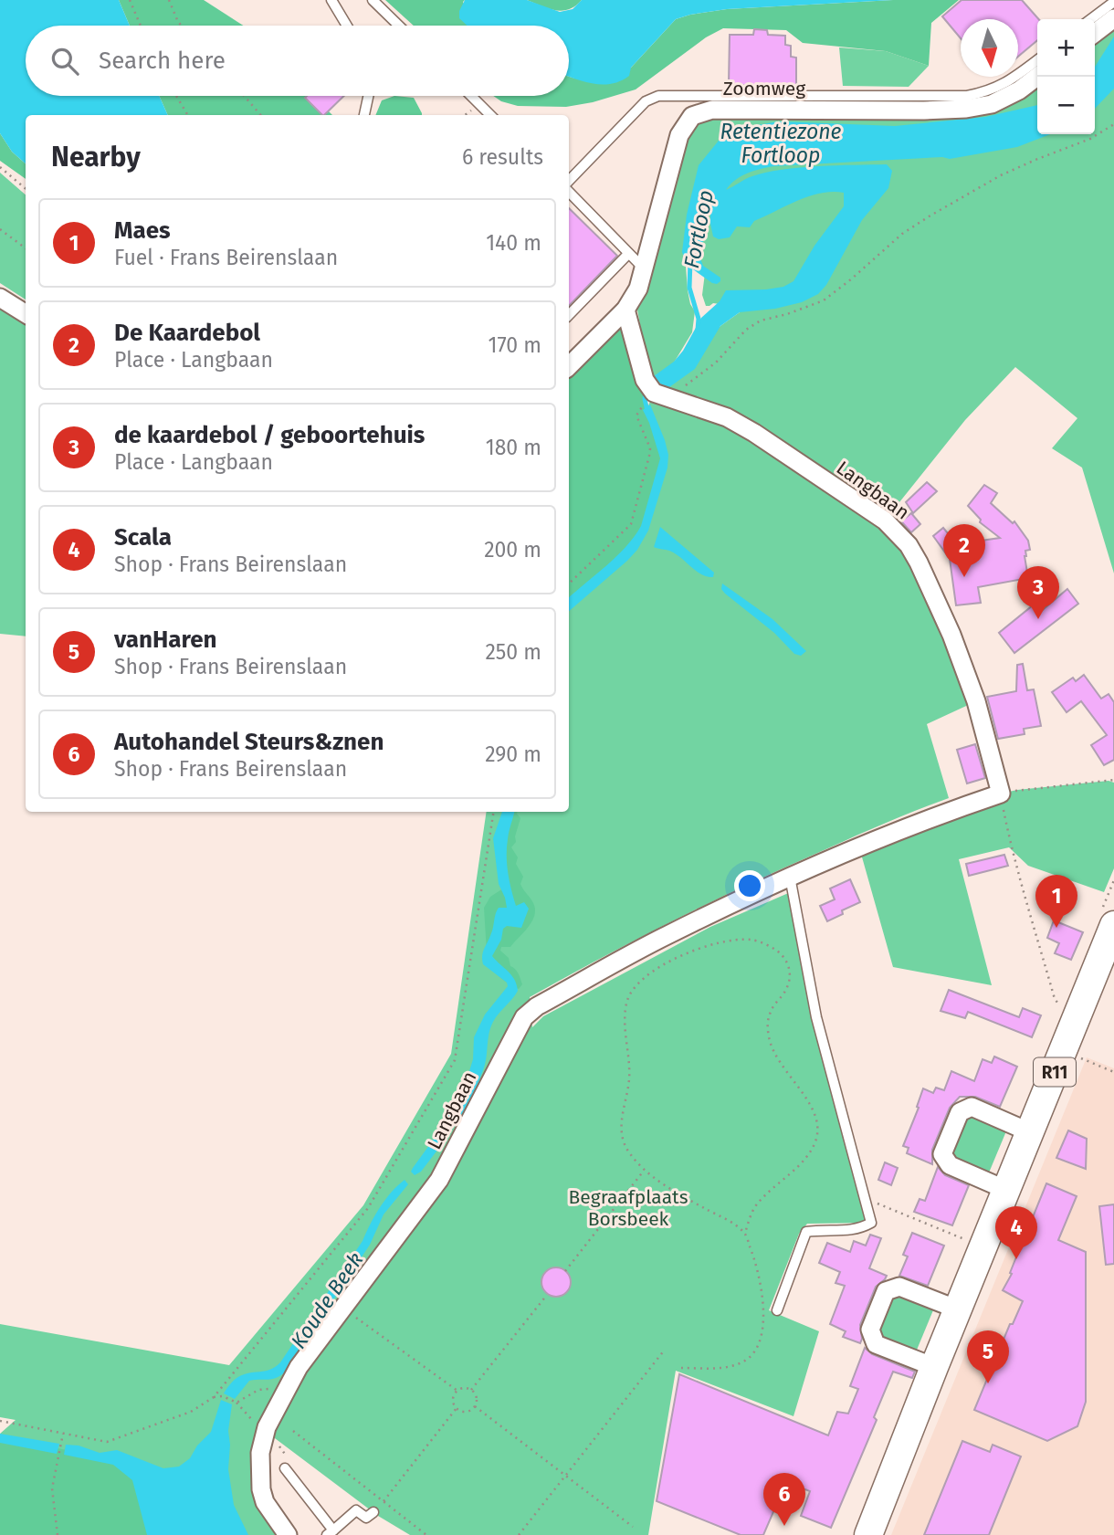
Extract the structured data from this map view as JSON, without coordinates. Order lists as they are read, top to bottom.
{
  "streets": {
    "main road": ["R11"],
    "street": ["Zoomweg", "Langbaan"]
  },
  "water": ["Retentiezone Fortloop", "Fortloop", "Koude Beek"],
  "parks": ["Begraafplaats Borsbeek"],
  "north": "bottom",
  "page": {
    "map_buttons": ["+", "−"],
    "search": "Search here",
    "heading": ["Nearby", "6 results"],
    "list": [
      {
        "mark": "1",
        "name": "Maes",
        "note": "Fuel · Frans Beirenslaan",
        "value": "140 m"
      },
      {
        "mark": "2",
        "name": "De Kaardebol",
        "note": "Place · Langbaan",
        "value": "170 m"
      },
      {
        "mark": "3",
        "name": "de kaardebol / geboortehuis",
        "note": "Place · Langbaan",
        "value": "180 m"
      },
      {
        "mark": "4",
        "name": "Scala",
        "note": "Shop · Frans Beirenslaan",
        "value": "200 m"
      },
      {
        "mark": "5",
        "name": "vanHaren",
        "note": "Shop · Frans Beirenslaan",
        "value": "250 m"
      },
      {
        "mark": "6",
        "name": "Autohandel Steurs&znen",
        "note": "Shop · Frans Beirenslaan",
        "value": "290 m"
      }
    ],
    "pins": [
      "2",
      "3",
      "1",
      "4",
      "5",
      "6"
    ]
  }
}
